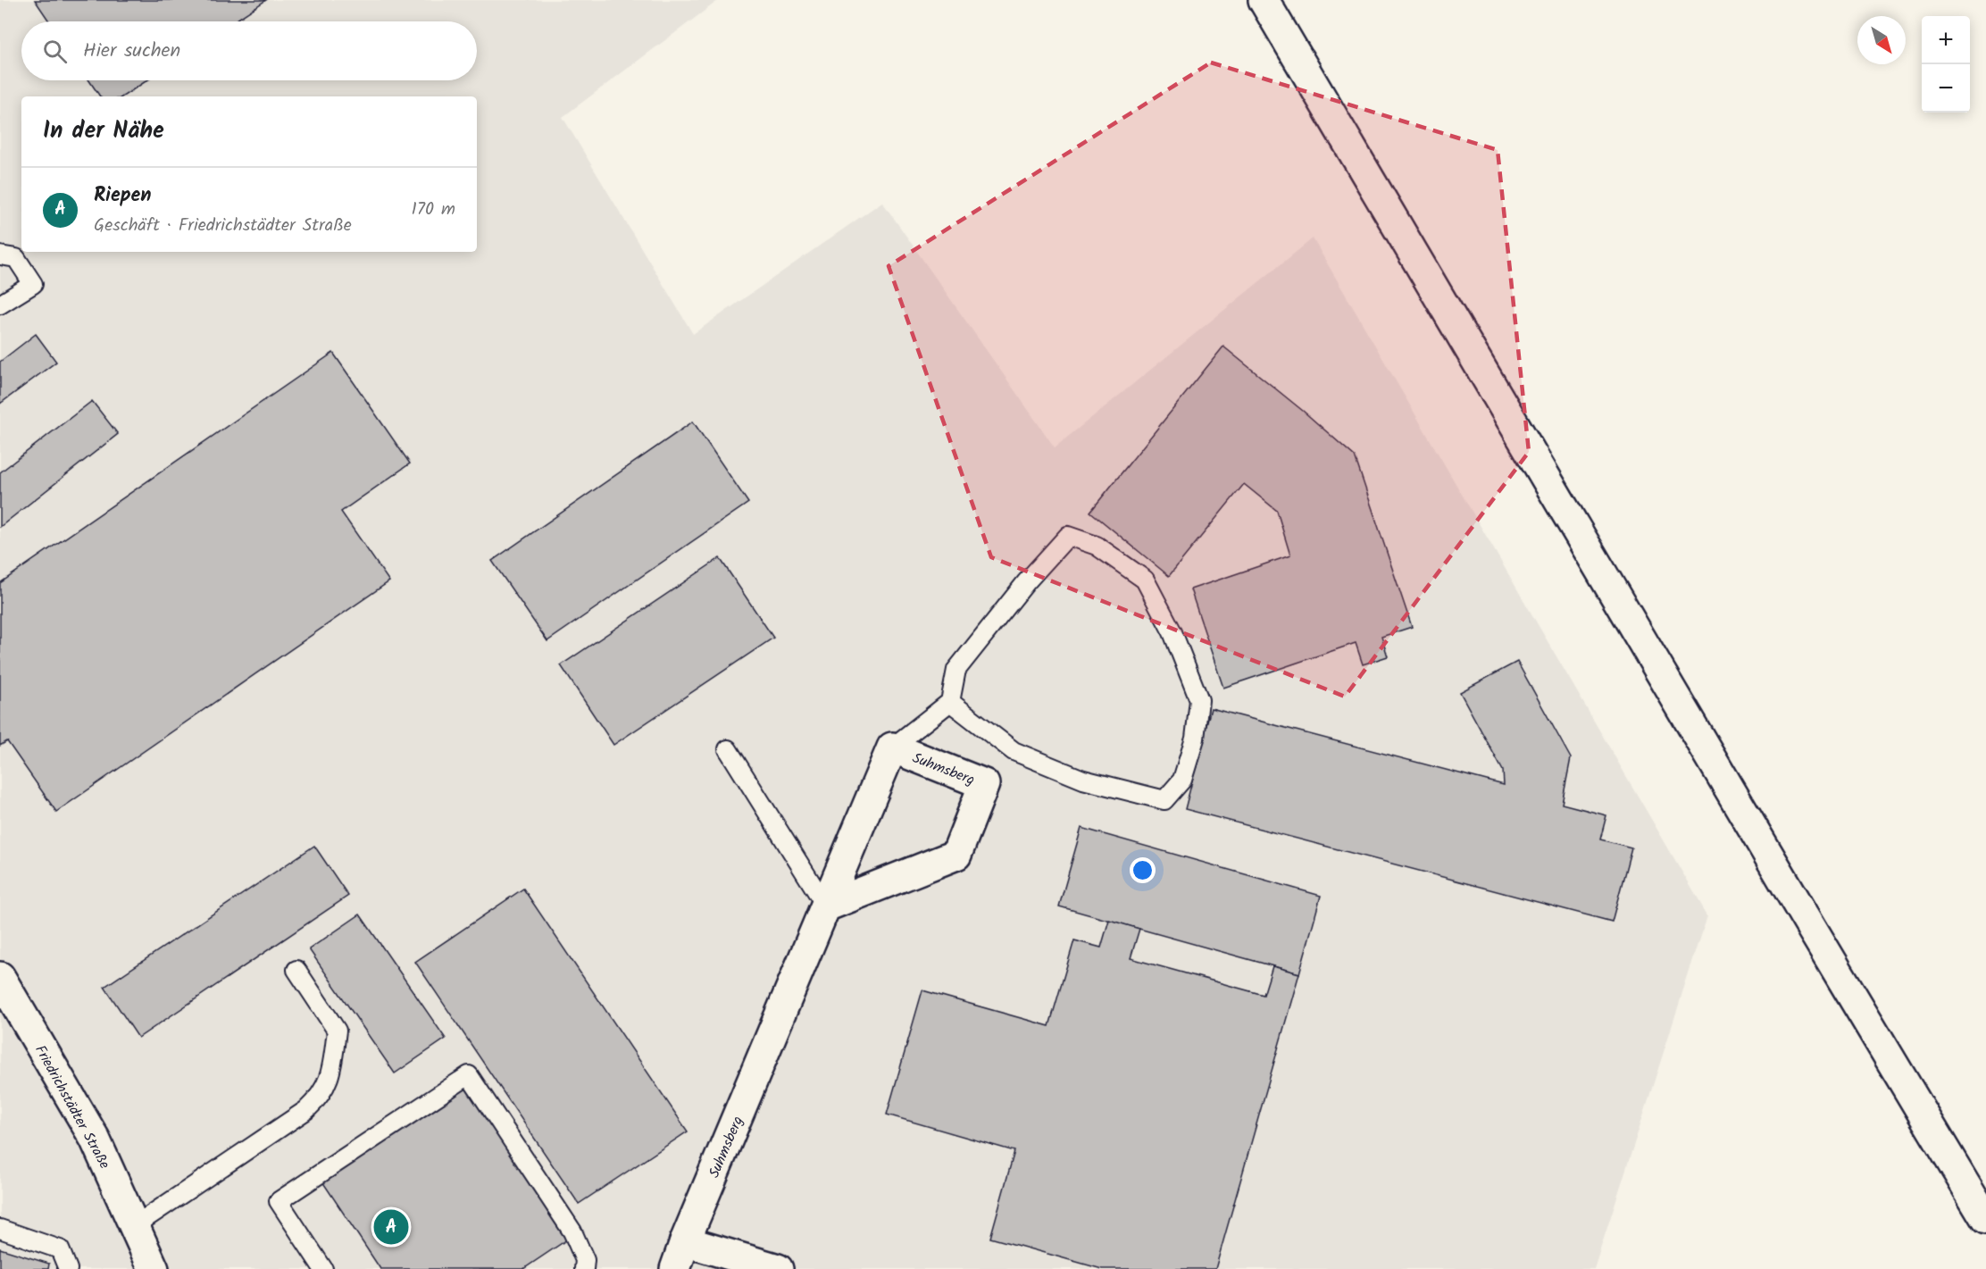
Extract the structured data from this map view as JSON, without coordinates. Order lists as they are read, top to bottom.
{
  "streets": {
    "main road": ["Suhmsberg", "Friedrichstädter Straße"]
  },
  "north": "bottom right",
  "page": {
    "map_buttons": ["+", "−"],
    "search": "Hier suchen",
    "heading": "In der Nähe",
    "list": [
      {
        "mark": "A",
        "name": "Riepen",
        "note": "Geschäft · Friedrichstädter Straße",
        "value": "170 m"
      }
    ],
    "pins": "A"
  }
}
